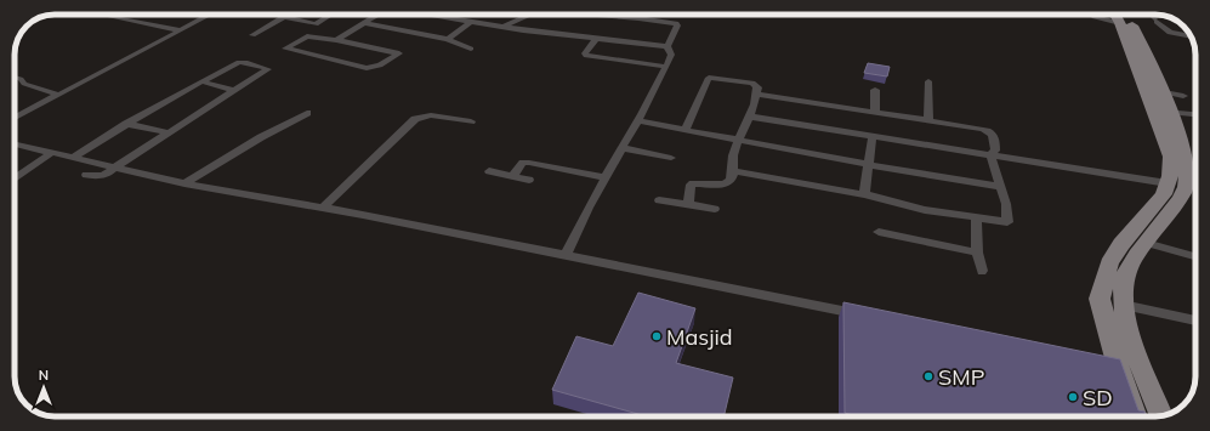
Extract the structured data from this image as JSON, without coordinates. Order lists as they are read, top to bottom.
{
  "places": ["Masjid", "SMP", "SD"],
  "north": "top"
}
